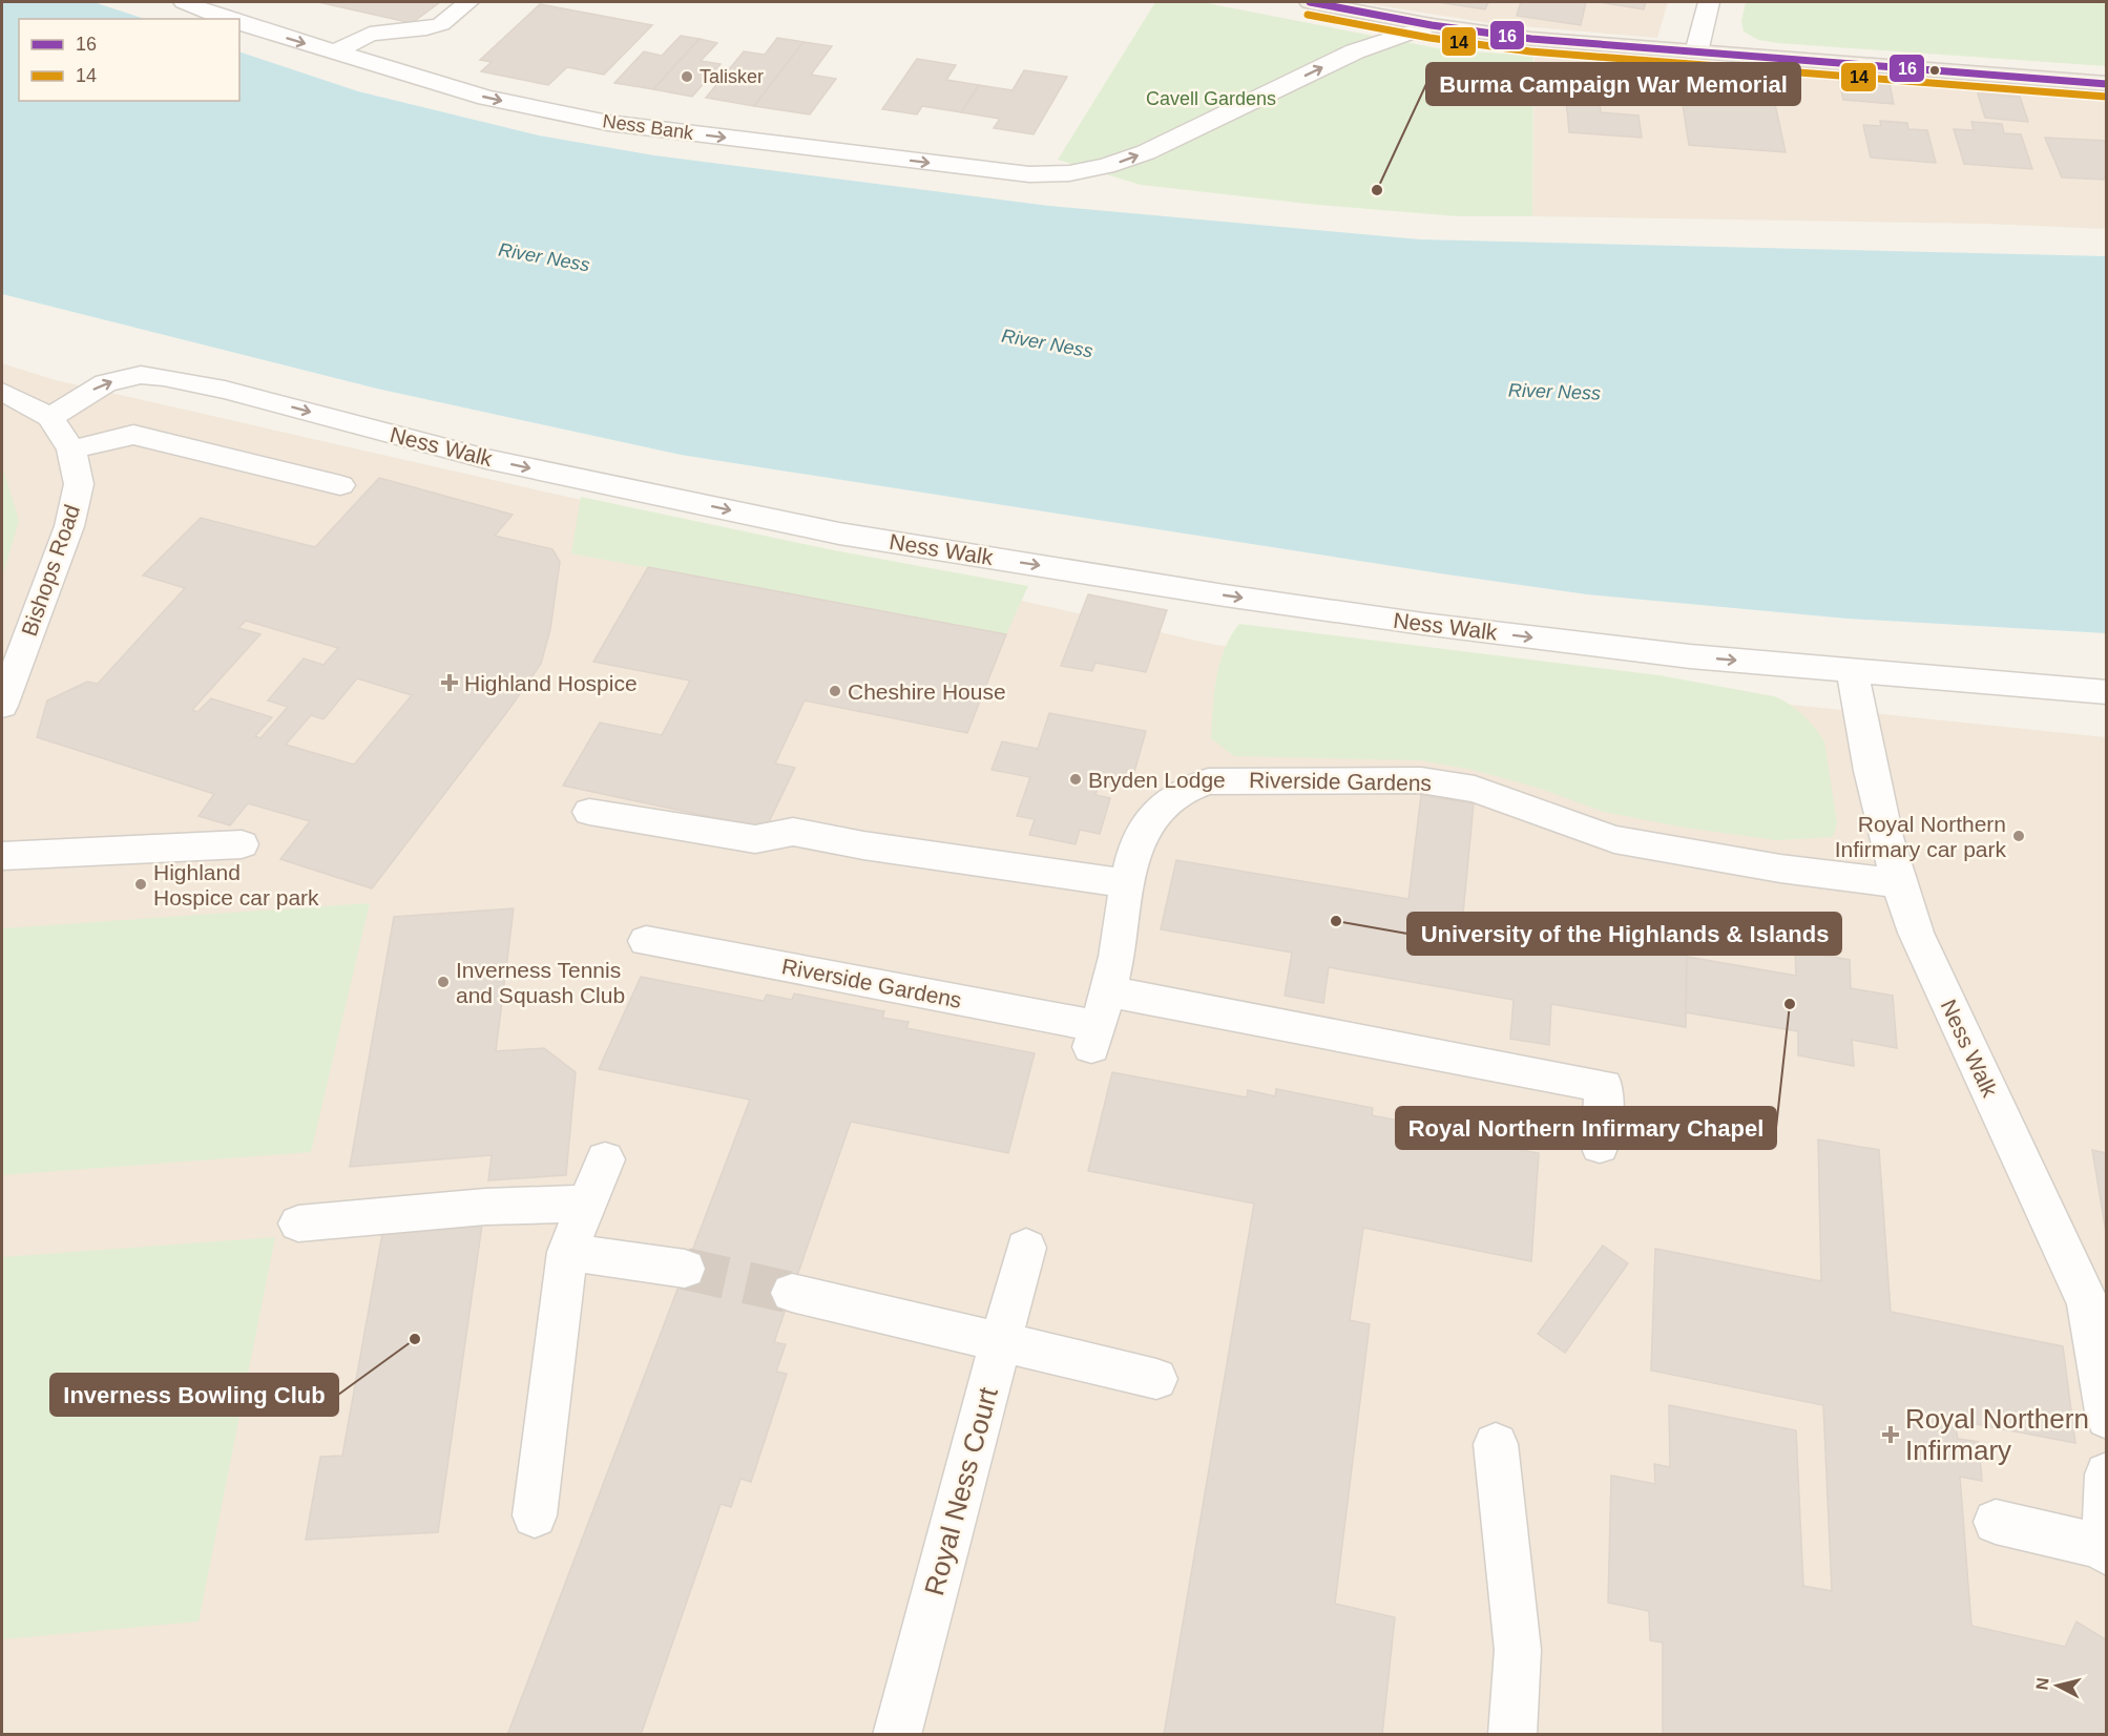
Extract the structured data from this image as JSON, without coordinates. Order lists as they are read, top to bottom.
{
  "streets": {
    "street": [
      "Ness Bank",
      "Ness Walk",
      "Bishops Road",
      "Riverside Gardens",
      "Royal Ness Court"
    ]
  },
  "crossings": [
    ["Ness Walk", "Bishops Road"],
    ["Ness Walk", "Riverside Gardens"]
  ],
  "one_way": ["Ness Bank"],
  "water": ["River Ness"],
  "parks": ["Cavell Gardens"],
  "places": {
    "other": [
      "Talisker",
      "Burma Campaign War Memorial",
      "Cheshire House",
      "Bryden Lodge",
      "Royal Northern Infirmary car park",
      "Highland Hospice car park",
      "University of the Highlands & Islands",
      "Inverness Tennis and Squash Club",
      "Royal Northern Infirmary Chapel",
      "Inverness Bowling Club"
    ],
    "health": ["Highland Hospice", "Royal Northern Infirmary"]
  },
  "lines": ["transit line 16", "transit line 14"],
  "legend": ["16", "14"],
  "north": "left"
}
